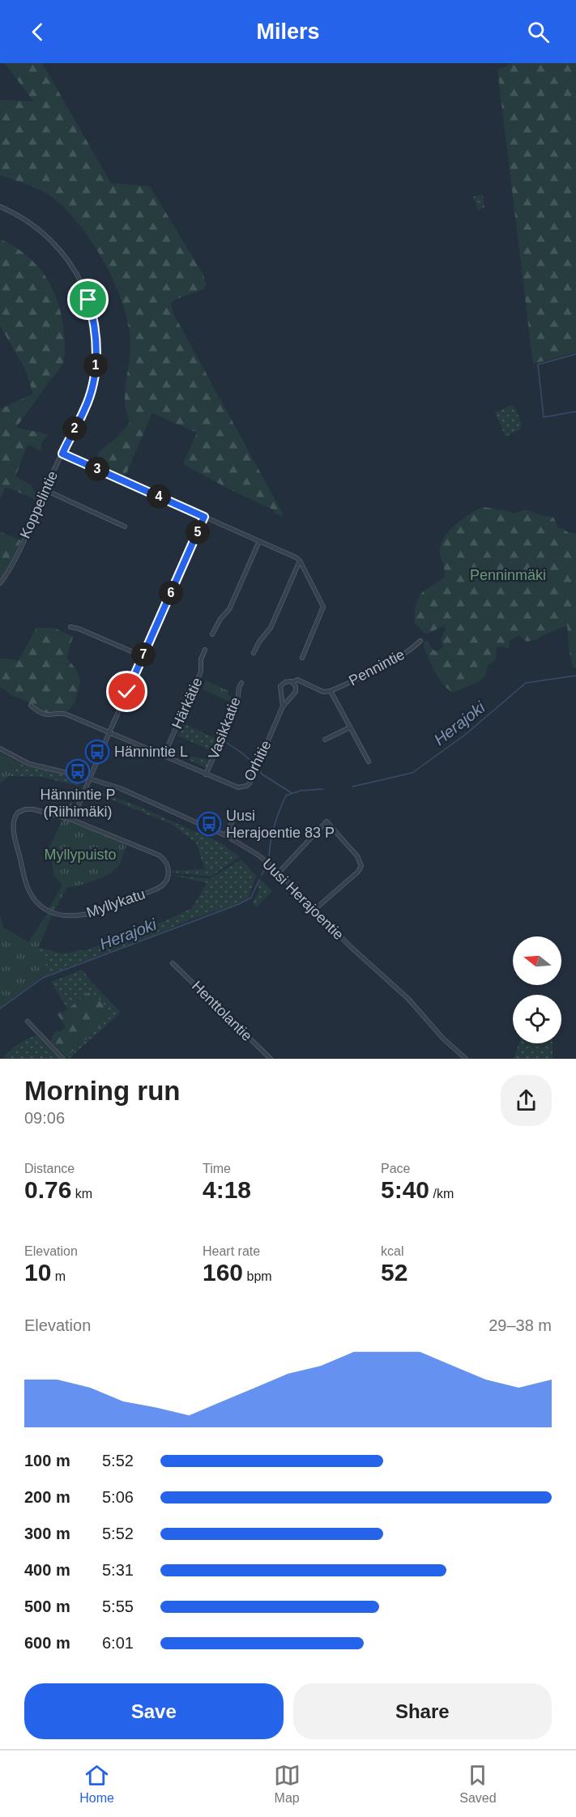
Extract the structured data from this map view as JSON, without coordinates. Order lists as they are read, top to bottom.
{
  "streets": {
    "street": [
      "Koppelintie",
      "Pennintie",
      "Härkätie",
      "Vasikkatie",
      "Orhitie",
      "Uusi Herajoentie",
      "Myllykatu",
      "Henttolantie"
    ]
  },
  "crossings": [
    ["Härkätie", "Orhitie"],
    ["Vasikkatie", "Orhitie"]
  ],
  "water": ["Herajoki"],
  "parks": ["Penninmäki", "Myllypuisto"],
  "places": {
    "bus stop": ["Hännintie L", "Hännintie P (Riihimäki)", "Uusi Herajoentie 83 P"]
  },
  "north": "left",
  "page": {
    "header": "Milers",
    "pins": [
      "1",
      "2",
      "3",
      "4",
      "5",
      "6",
      "7"
    ],
    "heading": ["Morning run", "09:06"],
    "stats": [
      ["Distance", "0.76 km"],
      ["Time", "4:18"],
      ["Pace", "5:40 /km"],
      ["Elevation", "10 m"],
      ["Heart rate", "160 bpm"],
      ["kcal", "52"]
    ],
    "chart": ["Elevation", "29–38 m"],
    "list": [
      {
        "name": "100 m",
        "note": "5:52"
      },
      {
        "name": "200 m",
        "note": "5:06"
      },
      {
        "name": "300 m",
        "note": "5:52"
      },
      {
        "name": "400 m",
        "note": "5:31"
      },
      {
        "name": "500 m",
        "note": "5:55"
      },
      {
        "name": "600 m",
        "note": "6:01"
      }
    ],
    "buttons": ["Save", "Share"],
    "tabs": ["Home", "Map", "Saved"]
  }
}
